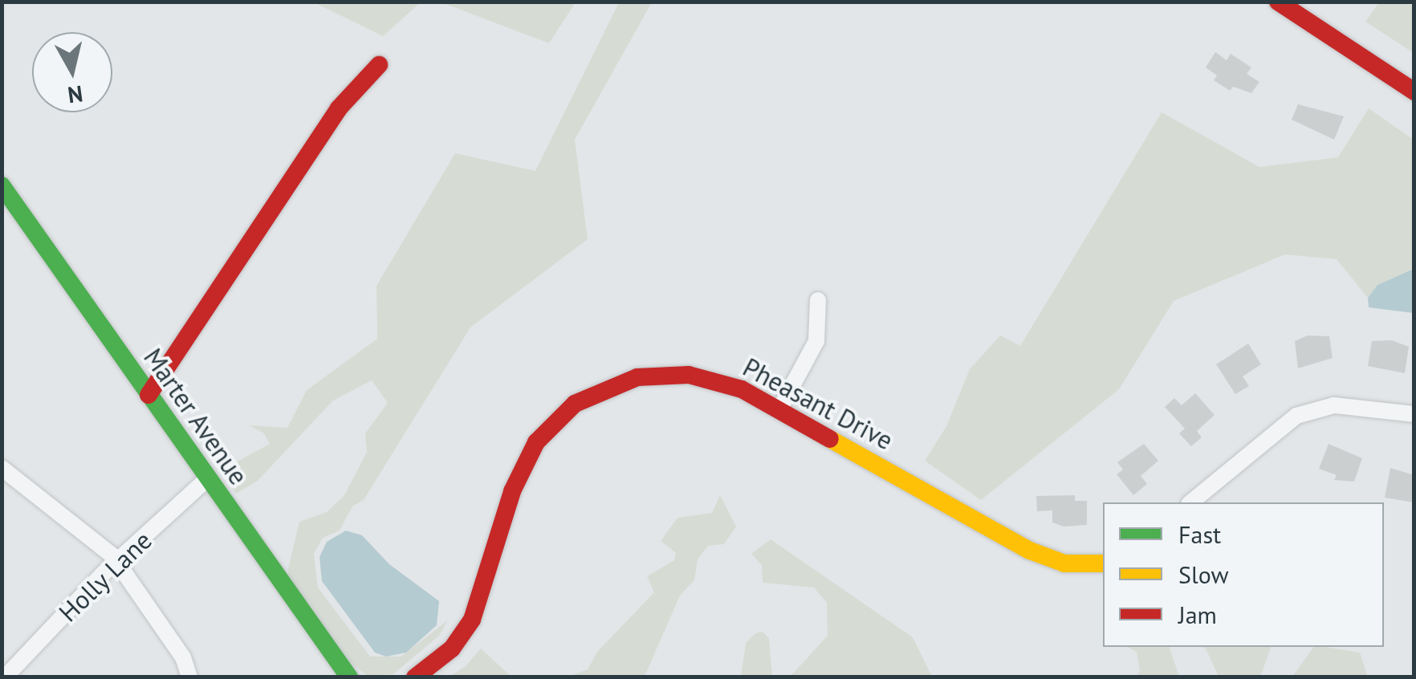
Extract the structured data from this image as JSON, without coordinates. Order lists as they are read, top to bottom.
{
  "streets": {
    "street": ["Pheasant Drive", "Marter Avenue", "Holly Lane"]
  },
  "crossings": [
    ["Marter Avenue", "Holly Lane"]
  ],
  "legend": ["Fast", "Slow", "Jam"],
  "north": "bottom"
}
